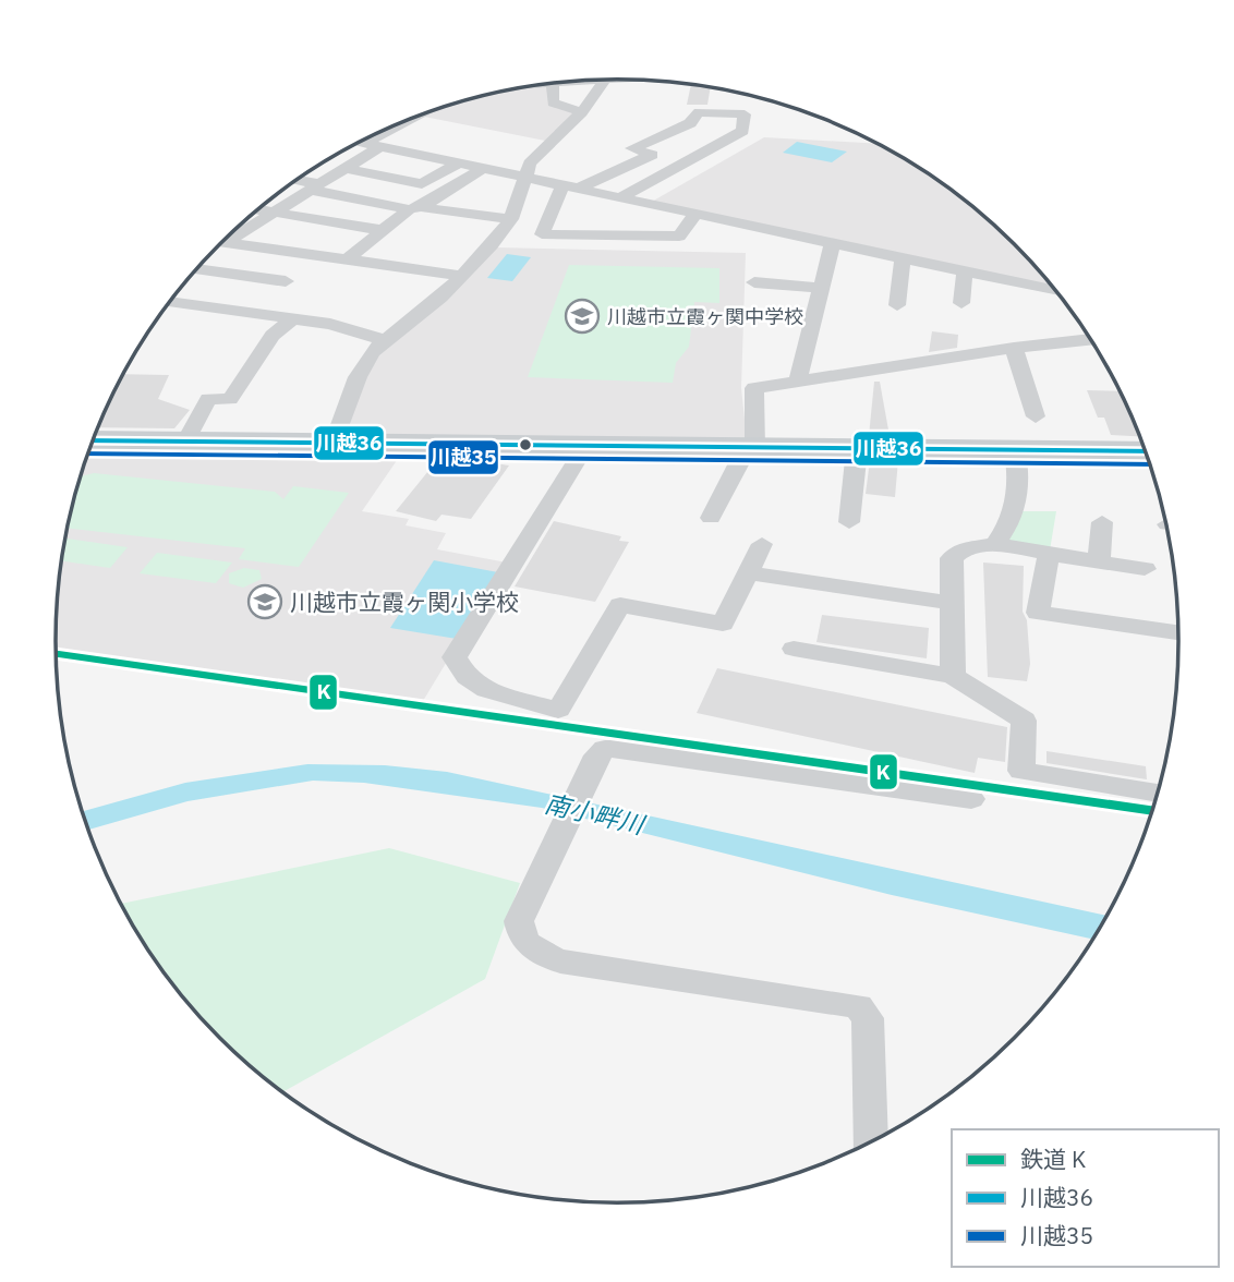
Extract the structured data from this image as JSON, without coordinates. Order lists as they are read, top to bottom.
{
  "water": ["南小畔川"],
  "places": {
    "school or university": ["川越市立霞ヶ関中学校", "川越市立霞ヶ関小学校"]
  },
  "lines": ["transit line 川越36", "transit line 川越35", "rail line K"],
  "legend": ["鉄道 K", "川越36", "川越35"]
}
